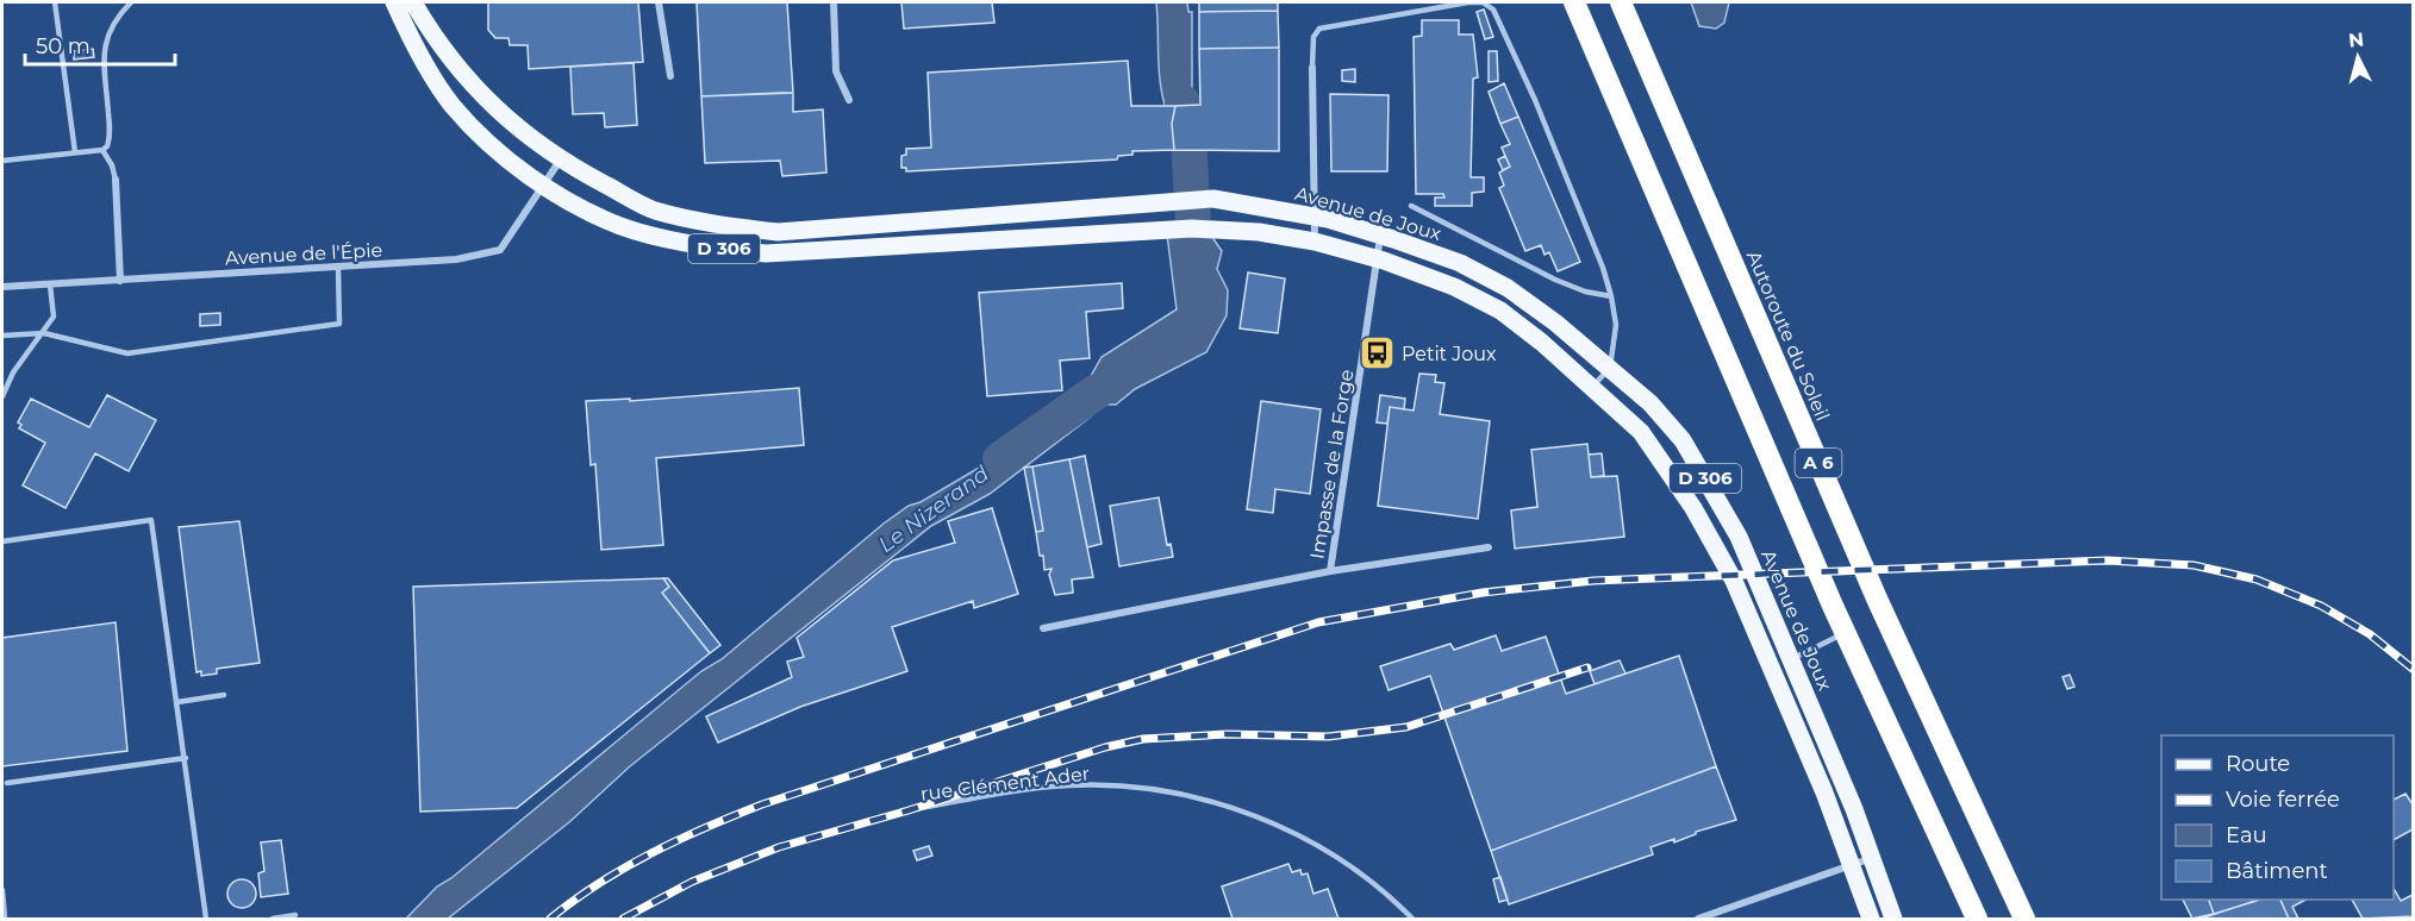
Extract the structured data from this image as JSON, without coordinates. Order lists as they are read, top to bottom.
{
  "streets": {
    "highway": ["Autoroute du Soleil", "A 6"],
    "main road": ["Avenue de Joux", "D 306"],
    "street": ["Avenue de l'Épie", "Impasse de la Forge"],
    "lane": ["rue Clément Ader"]
  },
  "crossings": [
    ["Avenue de Joux", "Avenue de l'Épie"],
    ["Avenue de Joux", "Impasse de la Forge"],
    ["D 306", "Avenue de l'Épie"],
    ["D 306", "Impasse de la Forge"]
  ],
  "water": ["Le Nizerand"],
  "places": {
    "bus stop": ["Petit Joux"]
  },
  "legend": [
    "Route",
    "Voie ferrée",
    "Eau",
    "Bâtiment"
  ],
  "scale_bar": "50 m",
  "north": "top"
}
